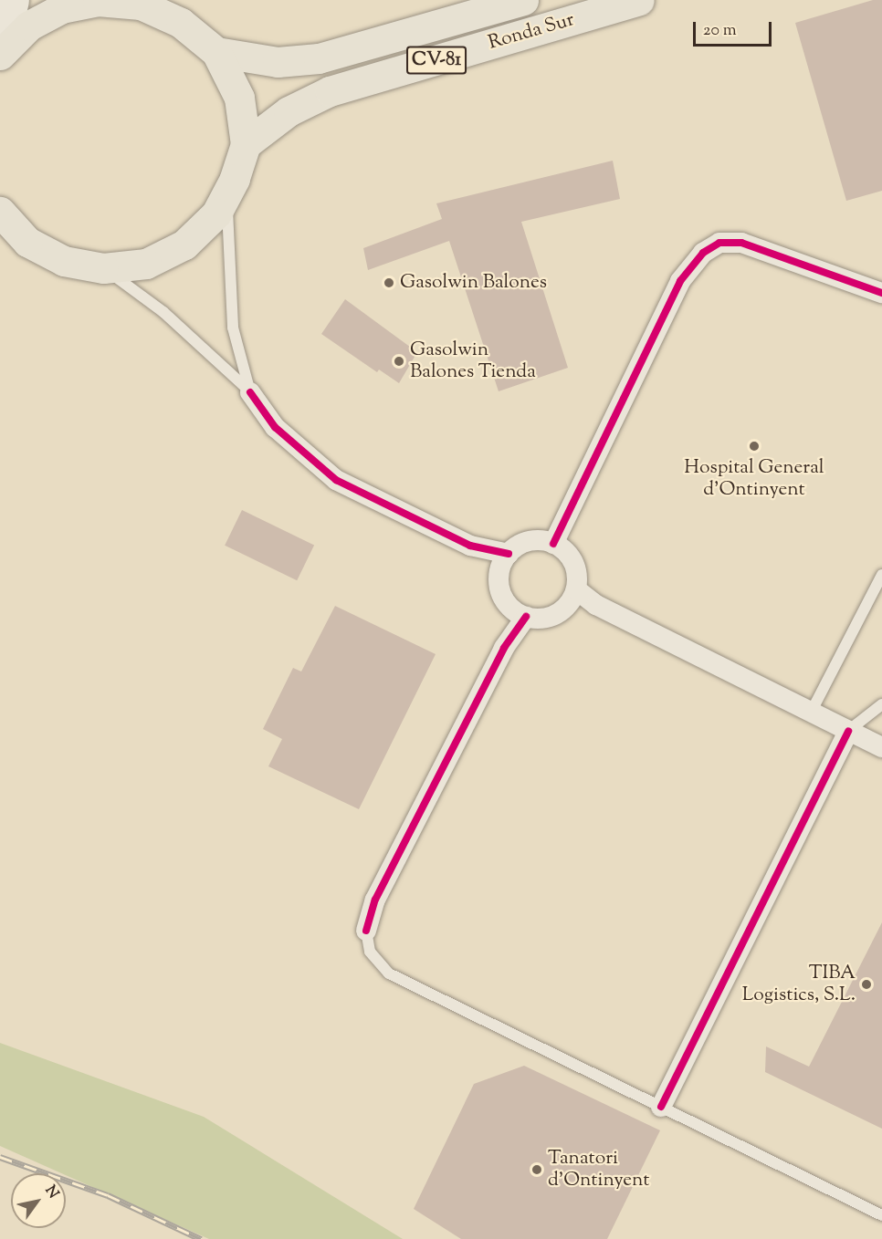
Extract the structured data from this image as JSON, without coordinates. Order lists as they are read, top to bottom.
{
  "streets": {
    "main road": ["Ronda Sur", "CV-81"]
  },
  "places": [
    "Gasolwin Balones",
    "Gasolwin Balones Tienda",
    "Hospital General d'Ontinyent",
    "TIBA Logistics, S.L.",
    "Tanatori d'Ontinyent"
  ],
  "scale_bar": "20 m",
  "north": "top right"
}
